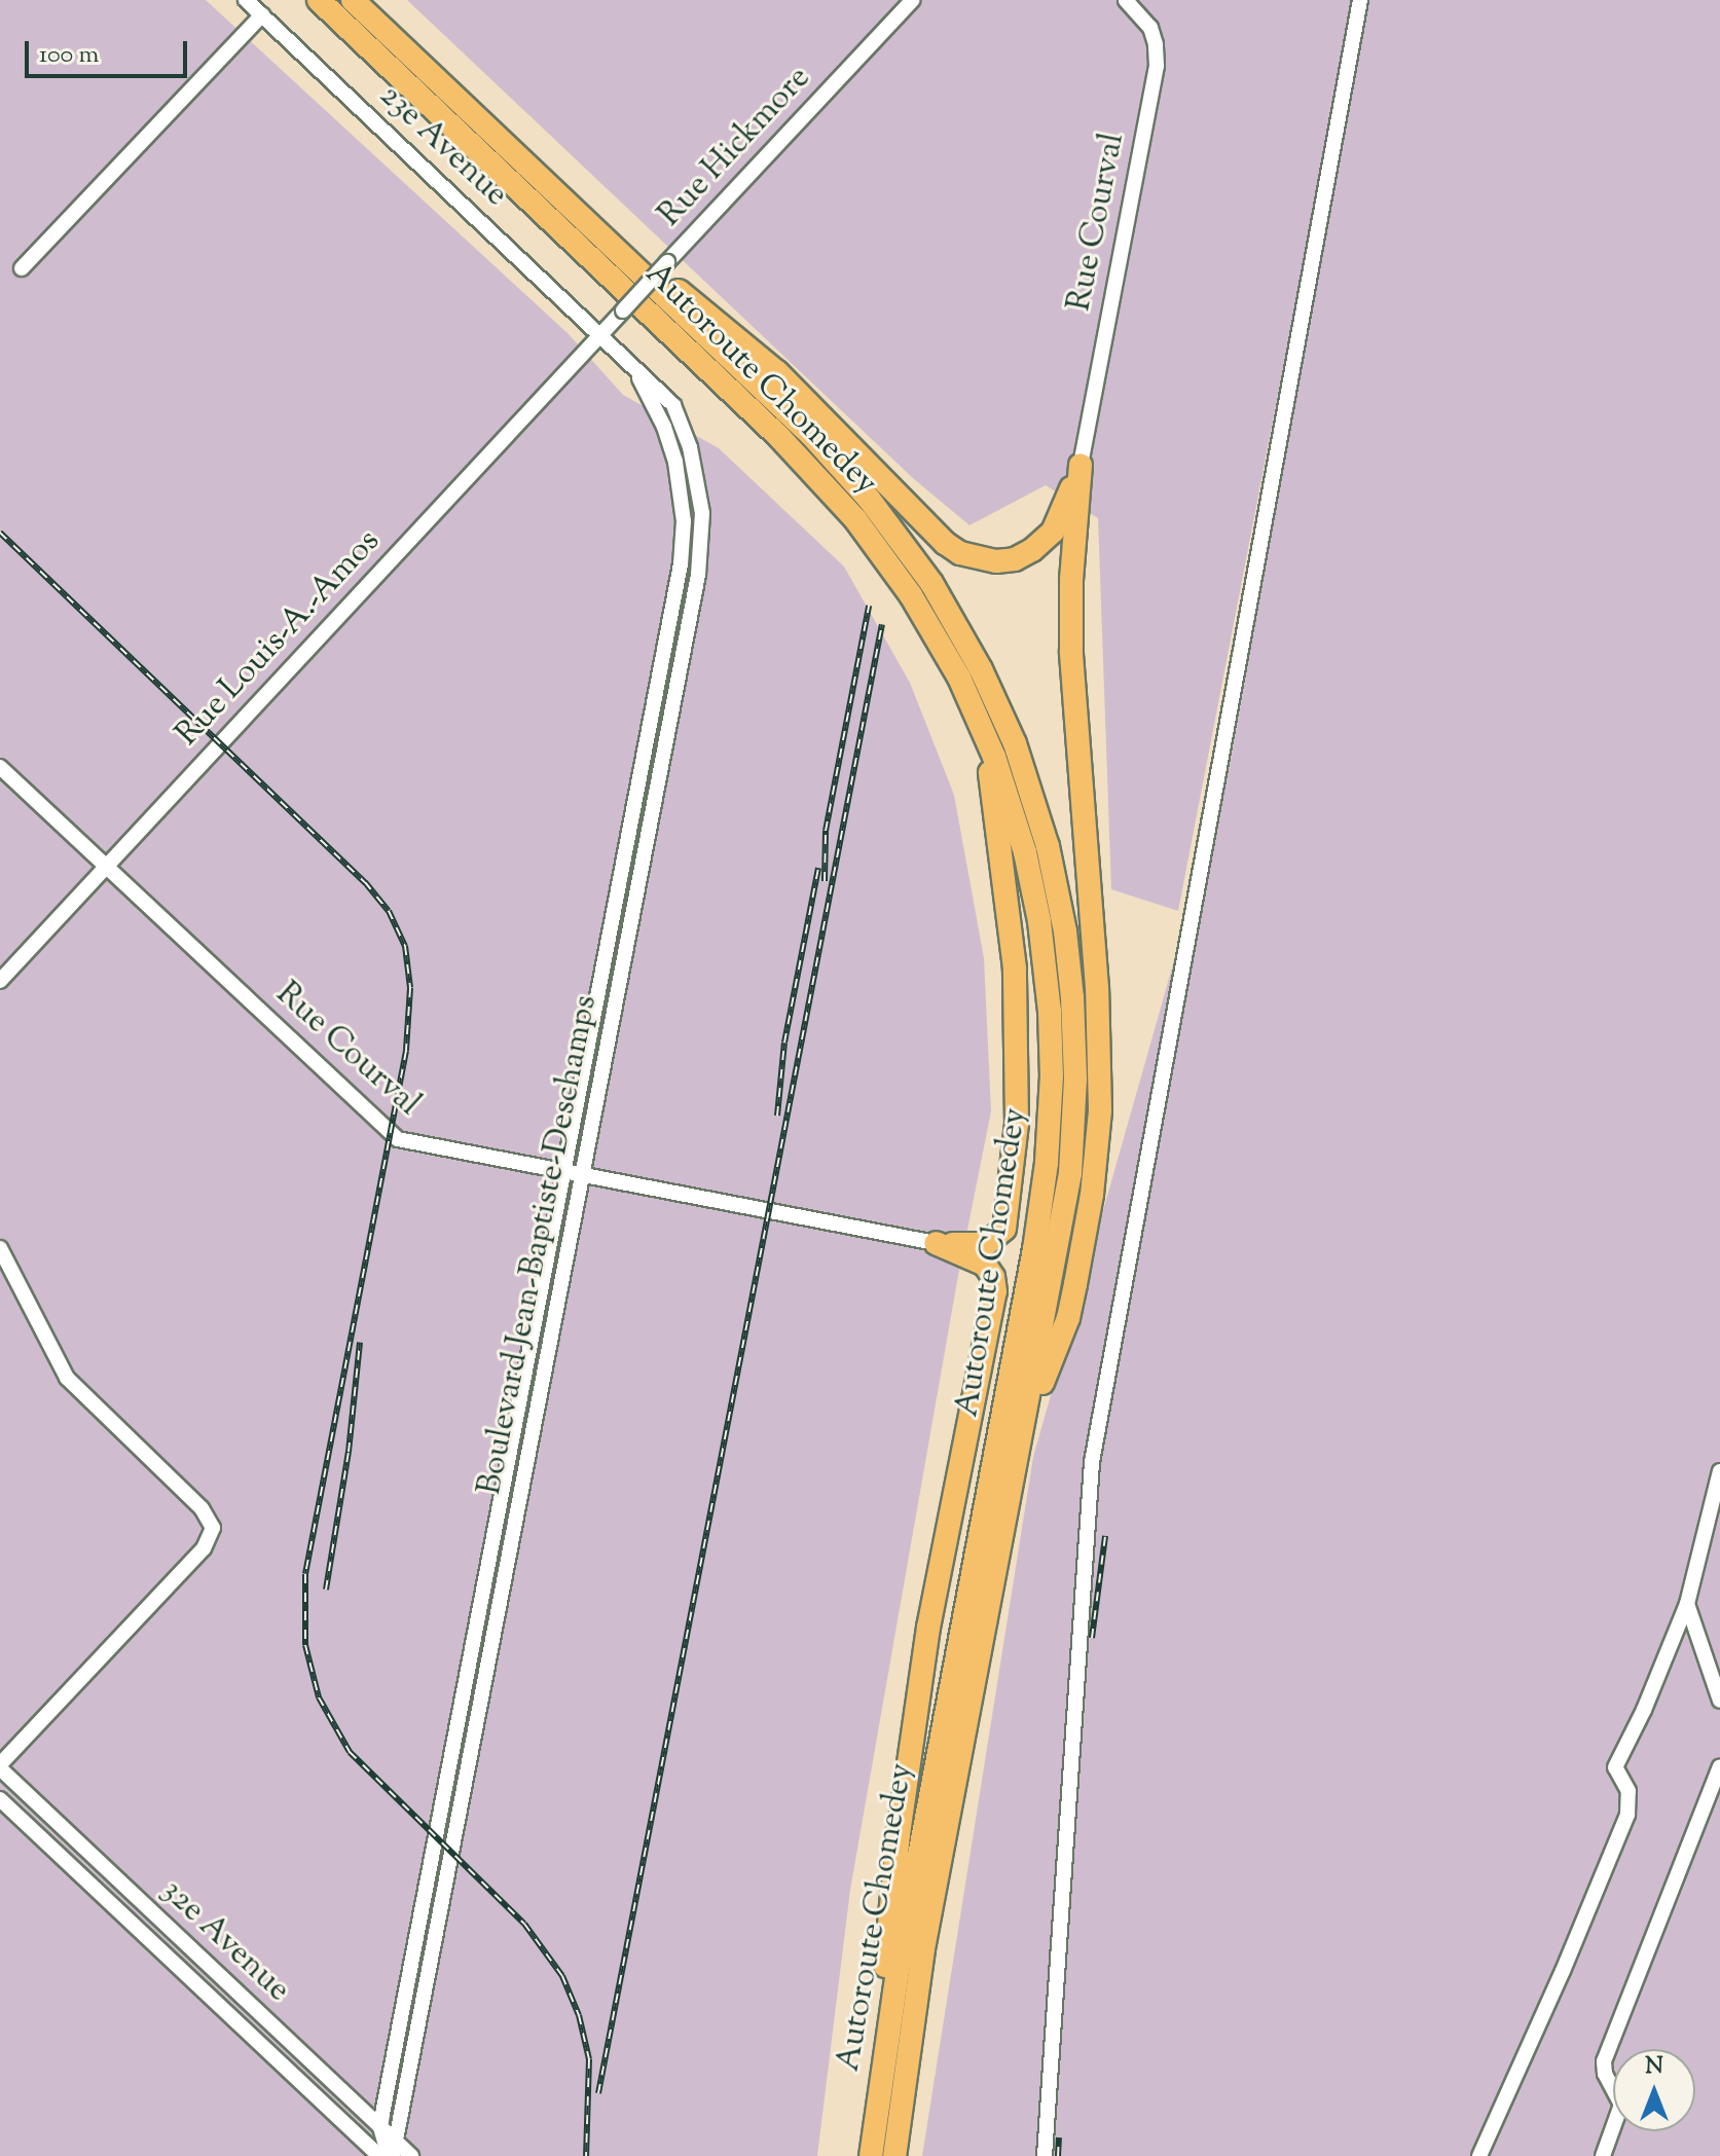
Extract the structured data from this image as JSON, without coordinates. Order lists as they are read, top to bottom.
{
  "streets": {
    "highway": ["Autoroute Chomedey"],
    "street": [
      "23e Avenue",
      "Rue Hickmore",
      "Rue Courval",
      "Rue Louis-A.-Amos",
      "Boulevard Jean-Baptiste-Deschamps",
      "32e Avenue"
    ]
  },
  "crossings": [
    ["23e Avenue", "Rue Hickmore"],
    ["23e Avenue", "Rue Louis-A.-Amos"],
    ["23e Avenue", "Boulevard Jean-Baptiste-Deschamps"],
    ["Rue Hickmore", "Rue Louis-A.-Amos"],
    ["Rue Hickmore", "Boulevard Jean-Baptiste-Deschamps"],
    ["Rue Courval", "Rue Louis-A.-Amos"],
    ["Rue Courval", "Boulevard Jean-Baptiste-Deschamps"],
    ["Rue Louis-A.-Amos", "Boulevard Jean-Baptiste-Deschamps"],
    ["Boulevard Jean-Baptiste-Deschamps", "32e Avenue"]
  ],
  "scale_bar": "100 m",
  "north": "top"
}
